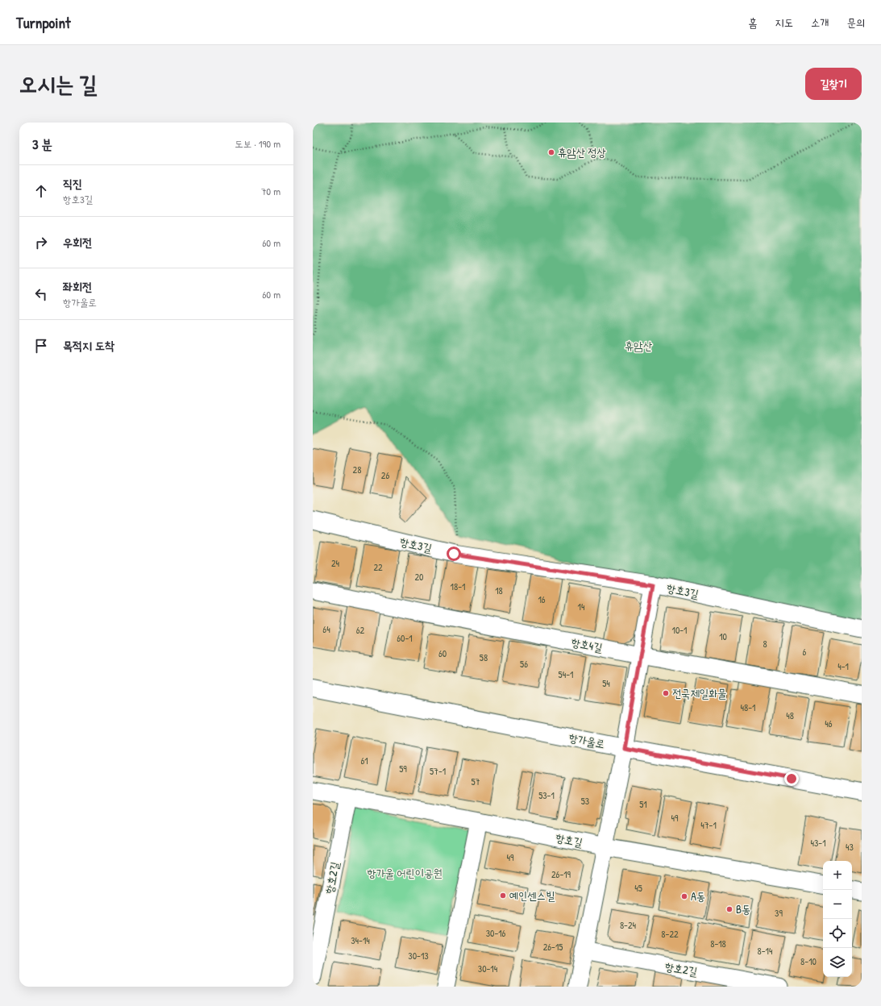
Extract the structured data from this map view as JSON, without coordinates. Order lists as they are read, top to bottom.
{
  "streets": {
    "main road": ["항가울로"],
    "street": [
      "항호3길",
      "항호4길",
      "항호길",
      "항호2길"
    ]
  },
  "crossings": [
    ["항호길", "항호2길"]
  ],
  "parks": ["휴암산", "항가울 어린이공원"],
  "places": [
    "휴암산 정상",
    "전국제일화물",
    "예인센스빌",
    "A동",
    "B동"
  ],
  "house_numbers": [
    "28",
    "26",
    "24",
    "22",
    "20",
    "18-1",
    "18",
    "16",
    "14",
    "64",
    "62",
    "10-1",
    "10",
    "60-1",
    "8",
    "6",
    "60",
    "58",
    "56",
    "4-1",
    "54-1",
    "54",
    "48-1",
    "48",
    "46",
    "61",
    "59",
    "57-1",
    "57",
    "53-1",
    "53",
    "51",
    "49",
    "47-1",
    "43-1",
    "43",
    "49",
    "26-19",
    "45",
    "39",
    "8-24",
    "30-16",
    "8-22",
    "34-14",
    "8-18",
    "26-15",
    "8-14",
    "30-13",
    "8-10",
    "30-14"
  ],
  "page": {
    "header": "Turnpoint",
    "nav": [
      "홈",
      "지도",
      "소개",
      "문의"
    ],
    "buttons": "길찾기",
    "title": "오시는 길",
    "heading": ["3 분", "도보 · 190 m"],
    "list": [
      ["직진", "항호3길", "70 m"],
      ["우회전", "60 m"],
      ["좌회전", "항가울로", "60 m"],
      "목적지 도착"
    ],
    "map_buttons": ["+", "−"]
  }
}
